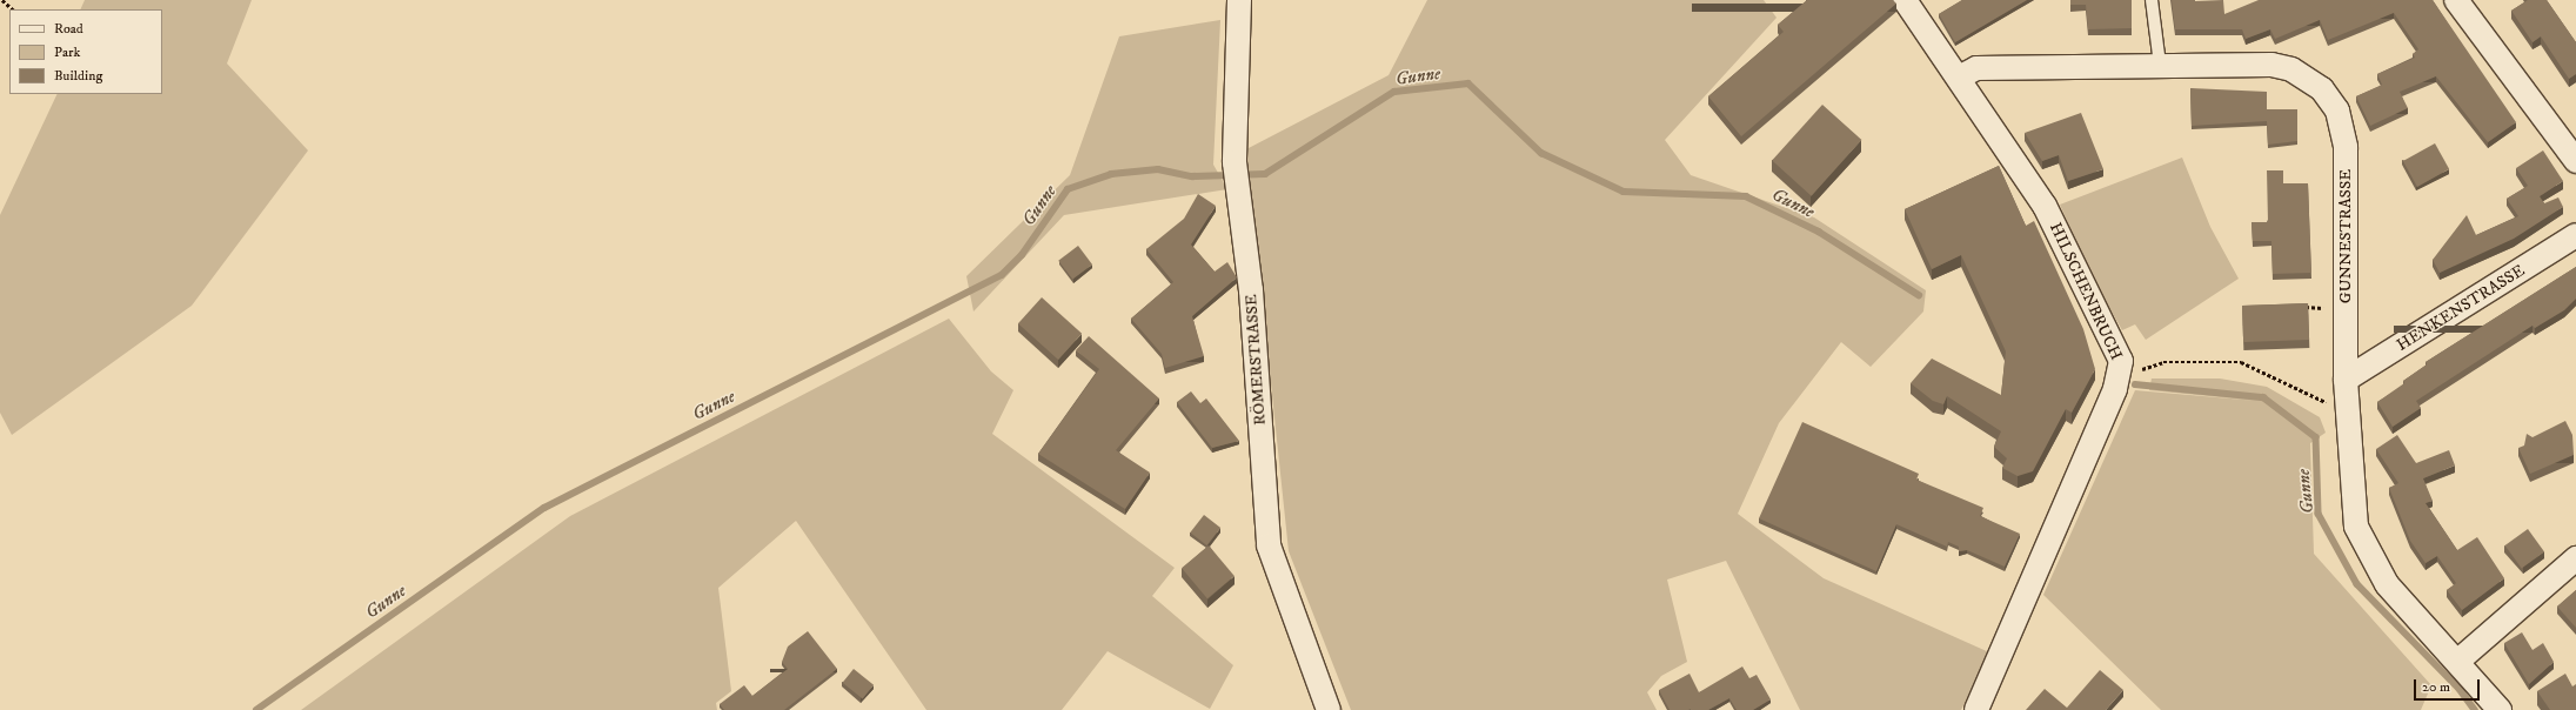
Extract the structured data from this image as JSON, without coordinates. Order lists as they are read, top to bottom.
{
  "streets": {
    "street": [
      "GUNNESTRASSE",
      "HILSCHENBRUCH",
      "HENKENSTRASSE",
      "RÖMERSTRASSE"
    ]
  },
  "crossings": [
    ["GUNNESTRASSE", "HILSCHENBRUCH"],
    ["GUNNESTRASSE", "HENKENSTRASSE"]
  ],
  "water": ["Gunne"],
  "legend": ["Road", "Park", "Building"],
  "scale_bar": "20 m"
}
